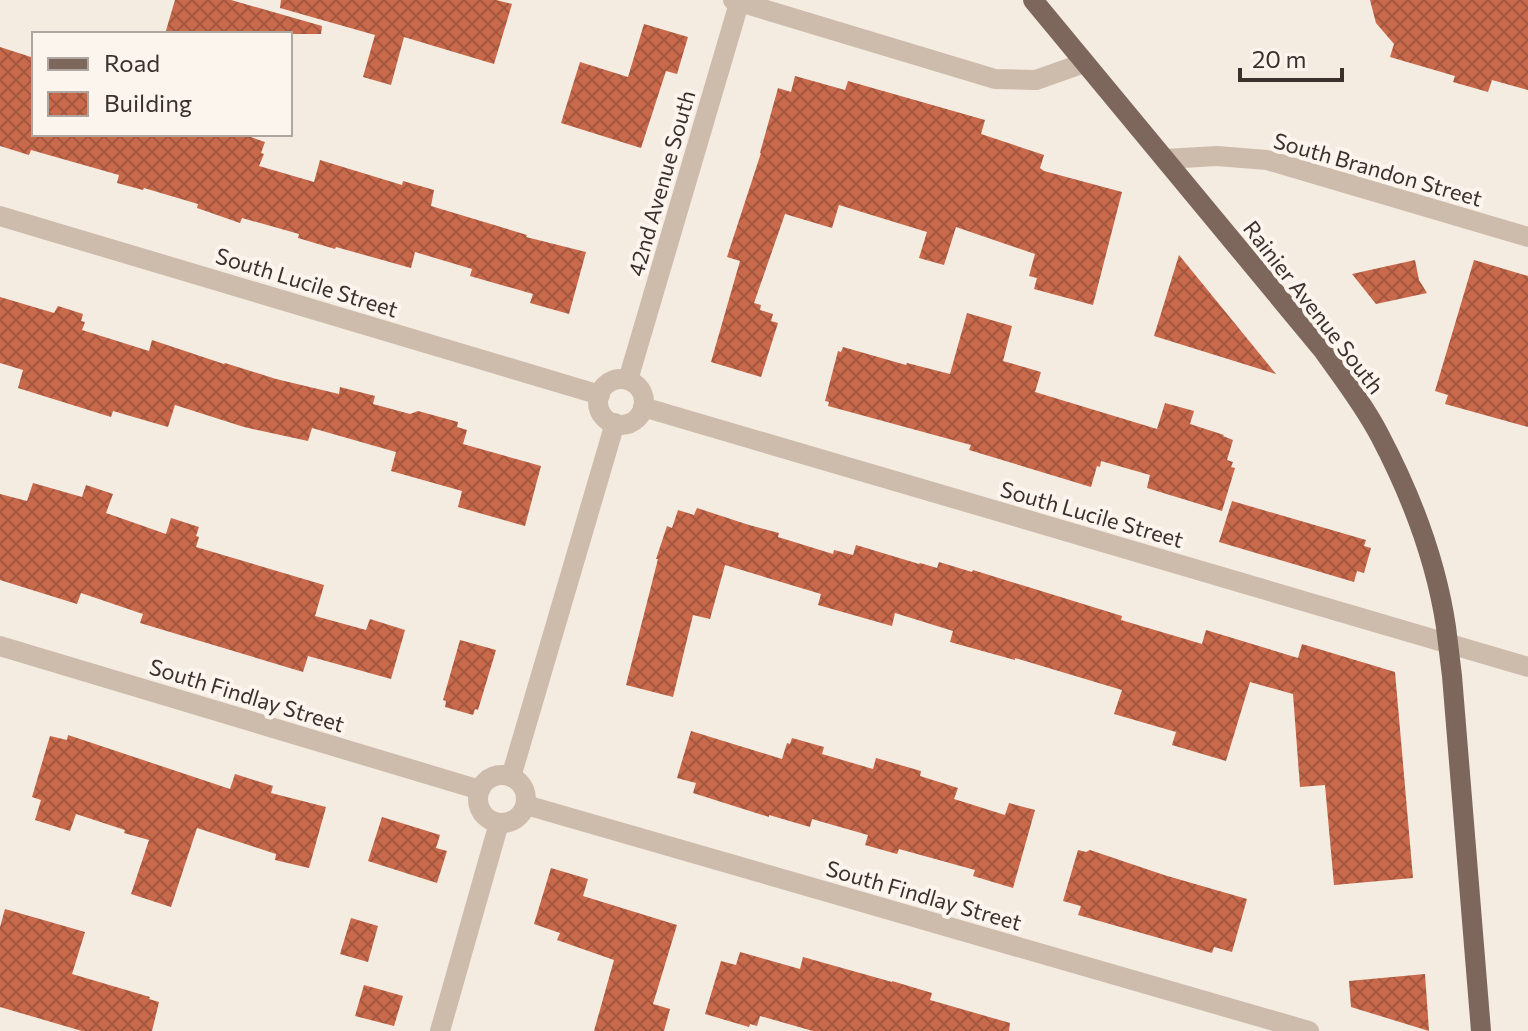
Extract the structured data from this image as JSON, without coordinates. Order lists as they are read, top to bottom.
{
  "streets": {
    "main road": ["Rainier Avenue South"],
    "street": [
      "South Brandon Street",
      "42nd Avenue South",
      "South Lucile Street",
      "South Findlay Street"
    ]
  },
  "crossings": [
    ["South Brandon Street", "Rainier Avenue South"],
    ["42nd Avenue South", "South Lucile Street"],
    ["South Lucile Street", "Rainier Avenue South"]
  ],
  "legend": ["Road", "Building"],
  "scale_bar": "20 m"
}
